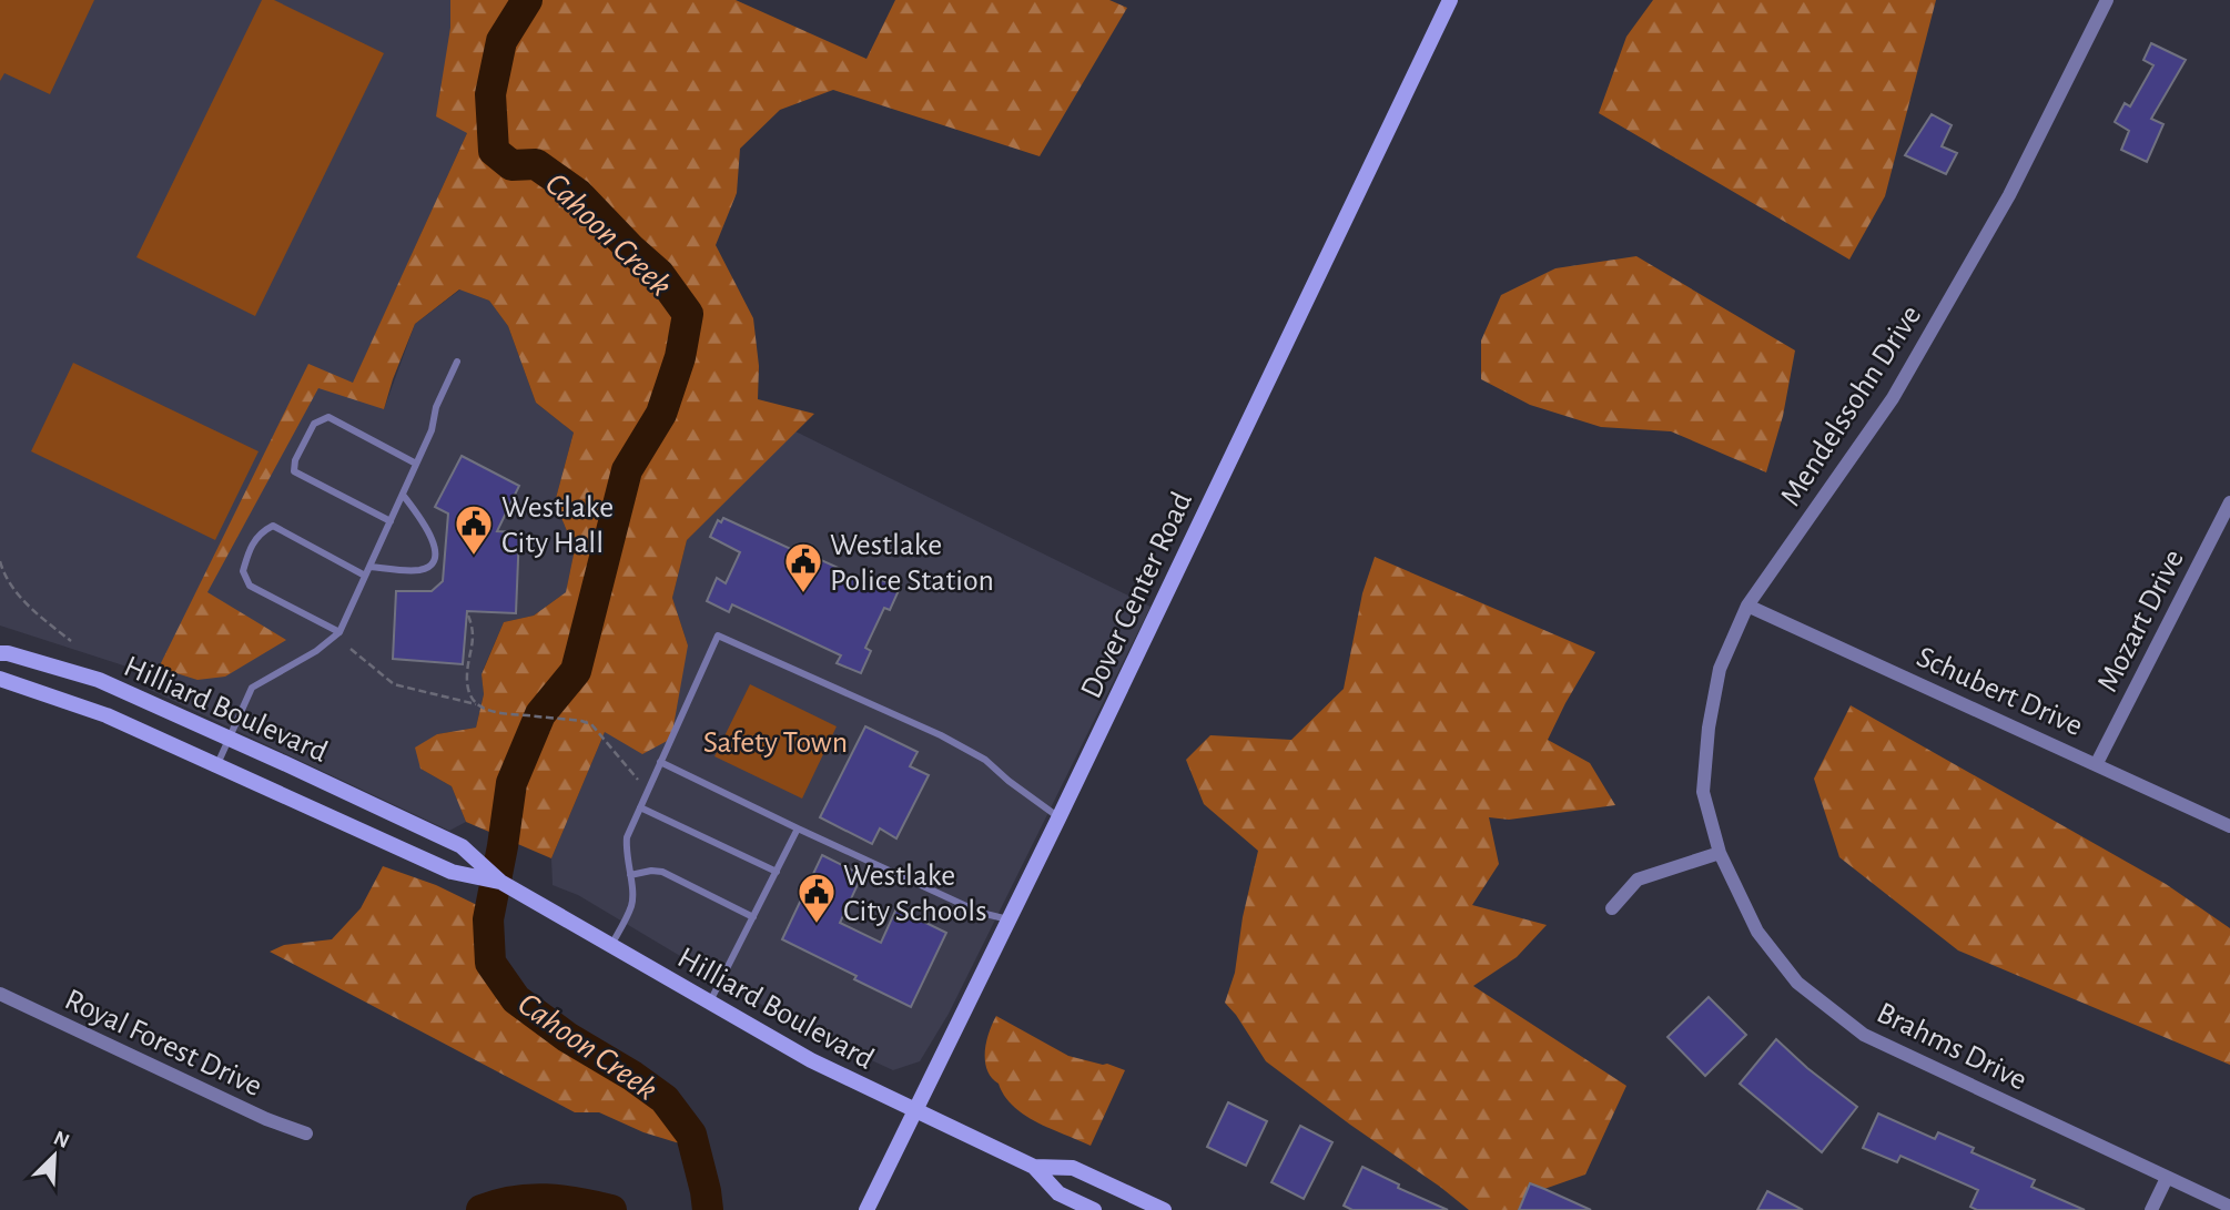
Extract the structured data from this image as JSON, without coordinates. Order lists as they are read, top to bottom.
{
  "streets": {
    "main road": ["Dover Center Road", "Hilliard Boulevard"],
    "street": [
      "Mendelssohn Drive",
      "Mozart Drive",
      "Schubert Drive",
      "Royal Forest Drive",
      "Brahms Drive"
    ]
  },
  "crossings": [
    ["Mendelssohn Drive", "Schubert Drive"],
    ["Mendelssohn Drive", "Brahms Drive"],
    ["Dover Center Road", "Hilliard Boulevard"],
    ["Mozart Drive", "Schubert Drive"]
  ],
  "water": ["Cahoon Creek"],
  "parks": ["Safety Town"],
  "places": {
    "public building": ["Westlake City Hall", "Westlake Police Station", "Westlake City Schools"]
  },
  "north": "top right"
}
